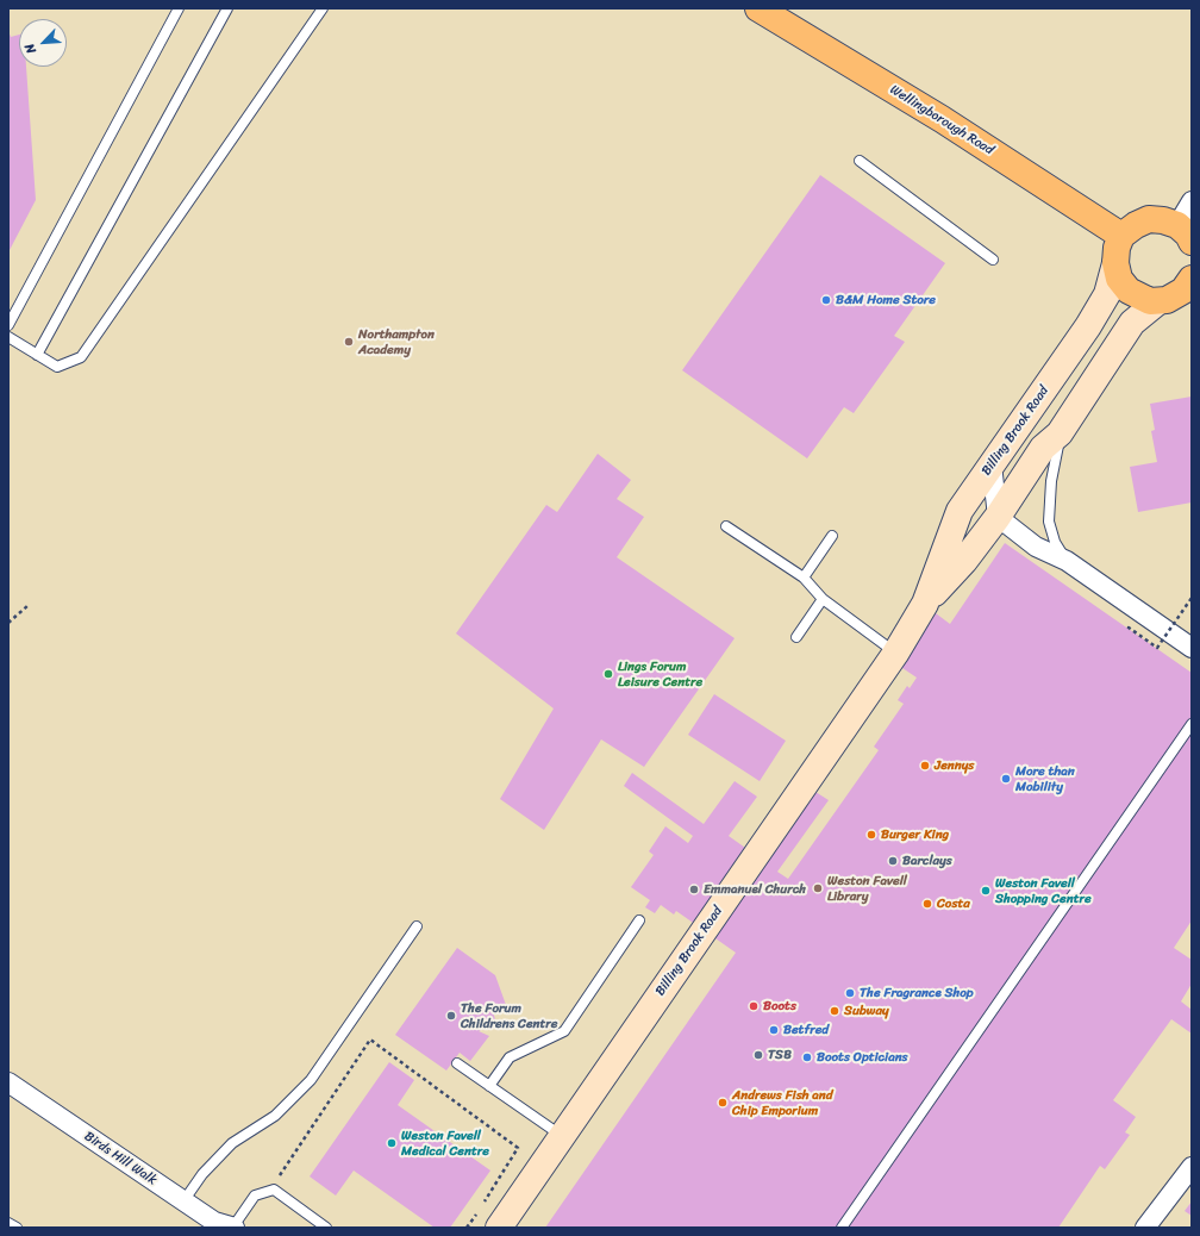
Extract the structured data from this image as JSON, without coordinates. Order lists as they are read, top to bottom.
{
  "streets": {
    "main road": ["Wellingborough Road"],
    "street": ["Billing Brook Road", "Birds Hill Walk"]
  },
  "places": [
    "B&M Home Store",
    "Northampton Academy",
    "Lings Forum Leisure Centre",
    "Jennys",
    "More than Mobility",
    "Burger King",
    "Barclays",
    "Weston Favell Library",
    "Emmanuel Church",
    "Weston Favell Shopping Centre",
    "Costa",
    "The Fragrance Shop",
    "Boots",
    "Subway",
    "The Forum Childrens Centre",
    "Betfred",
    "TSB",
    "Boots Opticians",
    "Andrews Fish and Chip Emporium",
    "Weston Favell Medical Centre"
  ],
  "north": "bottom left"
}
